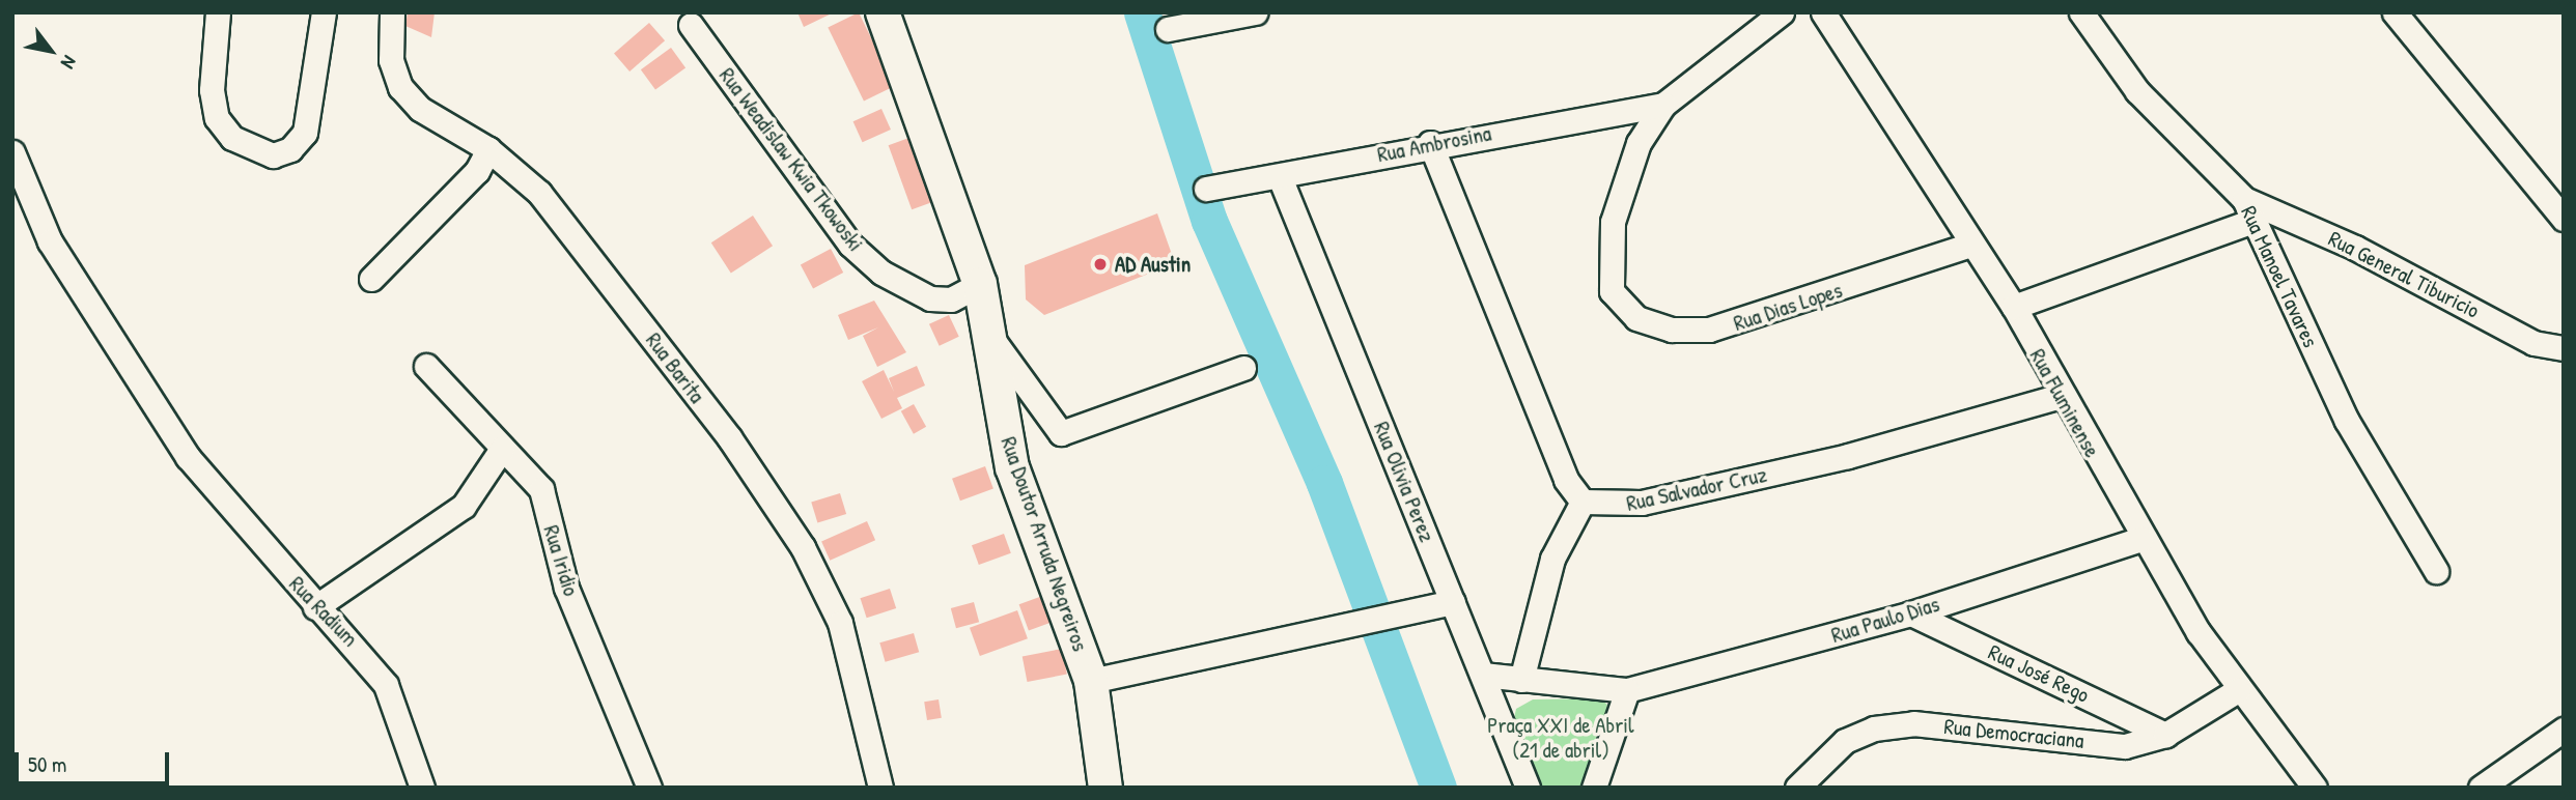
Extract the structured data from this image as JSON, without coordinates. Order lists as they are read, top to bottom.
{
  "streets": {
    "street": [
      "Rua Ambrosina",
      "Rua Weadislaw Kwia Tkowoski",
      "Rua General Tiburicio",
      "Rua Manoel Tavares",
      "Rua Dias Lopes",
      "Rua Barita",
      "Rua Fluminense",
      "Rua Olivia Perez",
      "Rua Salvador Cruz",
      "Rua Doutor Arruda Negreiros",
      "Rua Iridio",
      "Rua Radium",
      "Rua Paulo Dias",
      "Rua José Rego",
      "Rua Democraciana"
    ]
  },
  "crossings": [
    ["Rua Ambrosina", "Rua Dias Lopes"],
    ["Rua Ambrosina", "Rua Olivia Perez"],
    ["Rua Weadislaw Kwia Tkowoski", "Rua Doutor Arruda Negreiros"],
    ["Rua General Tiburicio", "Rua Manoel Tavares"],
    ["Rua Dias Lopes", "Rua Fluminense"],
    ["Rua Fluminense", "Rua Salvador Cruz"],
    ["Rua Fluminense", "Rua Paulo Dias"],
    ["Rua Fluminense", "Rua Democraciana"],
    ["Rua Olivia Perez", "Rua Paulo Dias"],
    ["Rua Paulo Dias", "Rua José Rego"],
    ["Rua José Rego", "Rua Democraciana"]
  ],
  "parks": ["Praça XXI de Abril (21 de abril)"],
  "places": ["AD Austin"],
  "scale_bar": "50 m",
  "north": "bottom right"
}
